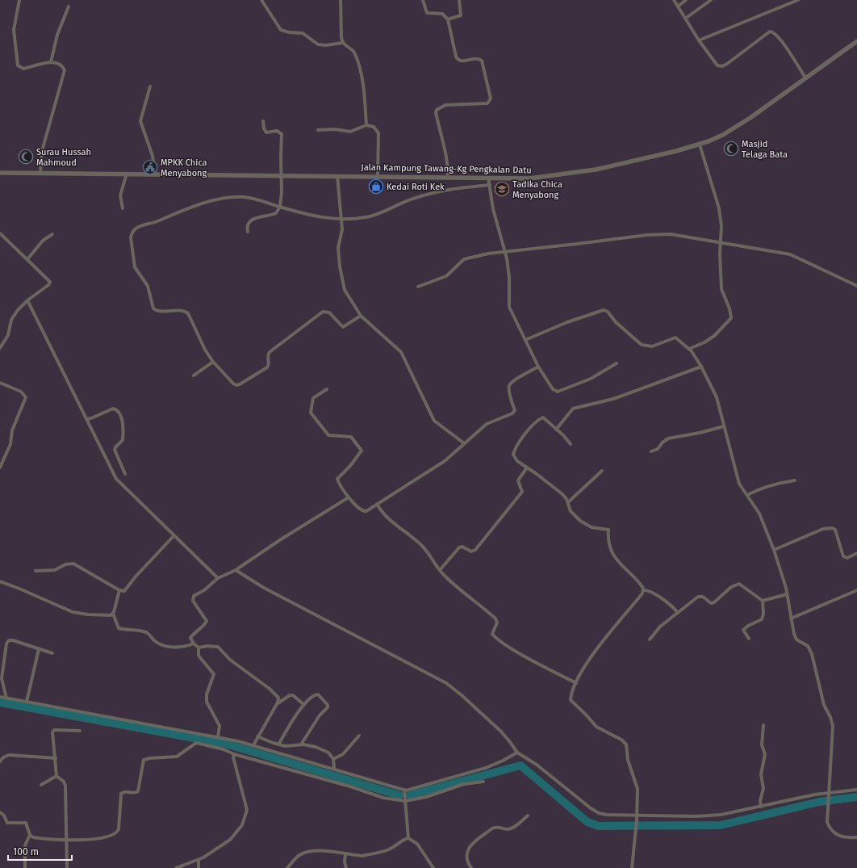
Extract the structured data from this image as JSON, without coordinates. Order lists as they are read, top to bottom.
{
  "streets": {
    "street": ["Jalan Kampung Tawang-Kg Pengkalan Datu"]
  },
  "places": {
    "mosque": ["Masjid Telaga Bata", "Surau Hussah Mahmoud"],
    "public building": ["MPKK Chica Menyabong"],
    "shop": ["Kedai Roti Kek"],
    "school or university": ["Tadika Chica Menyabong"]
  },
  "scale_bar": "100 m"
}
